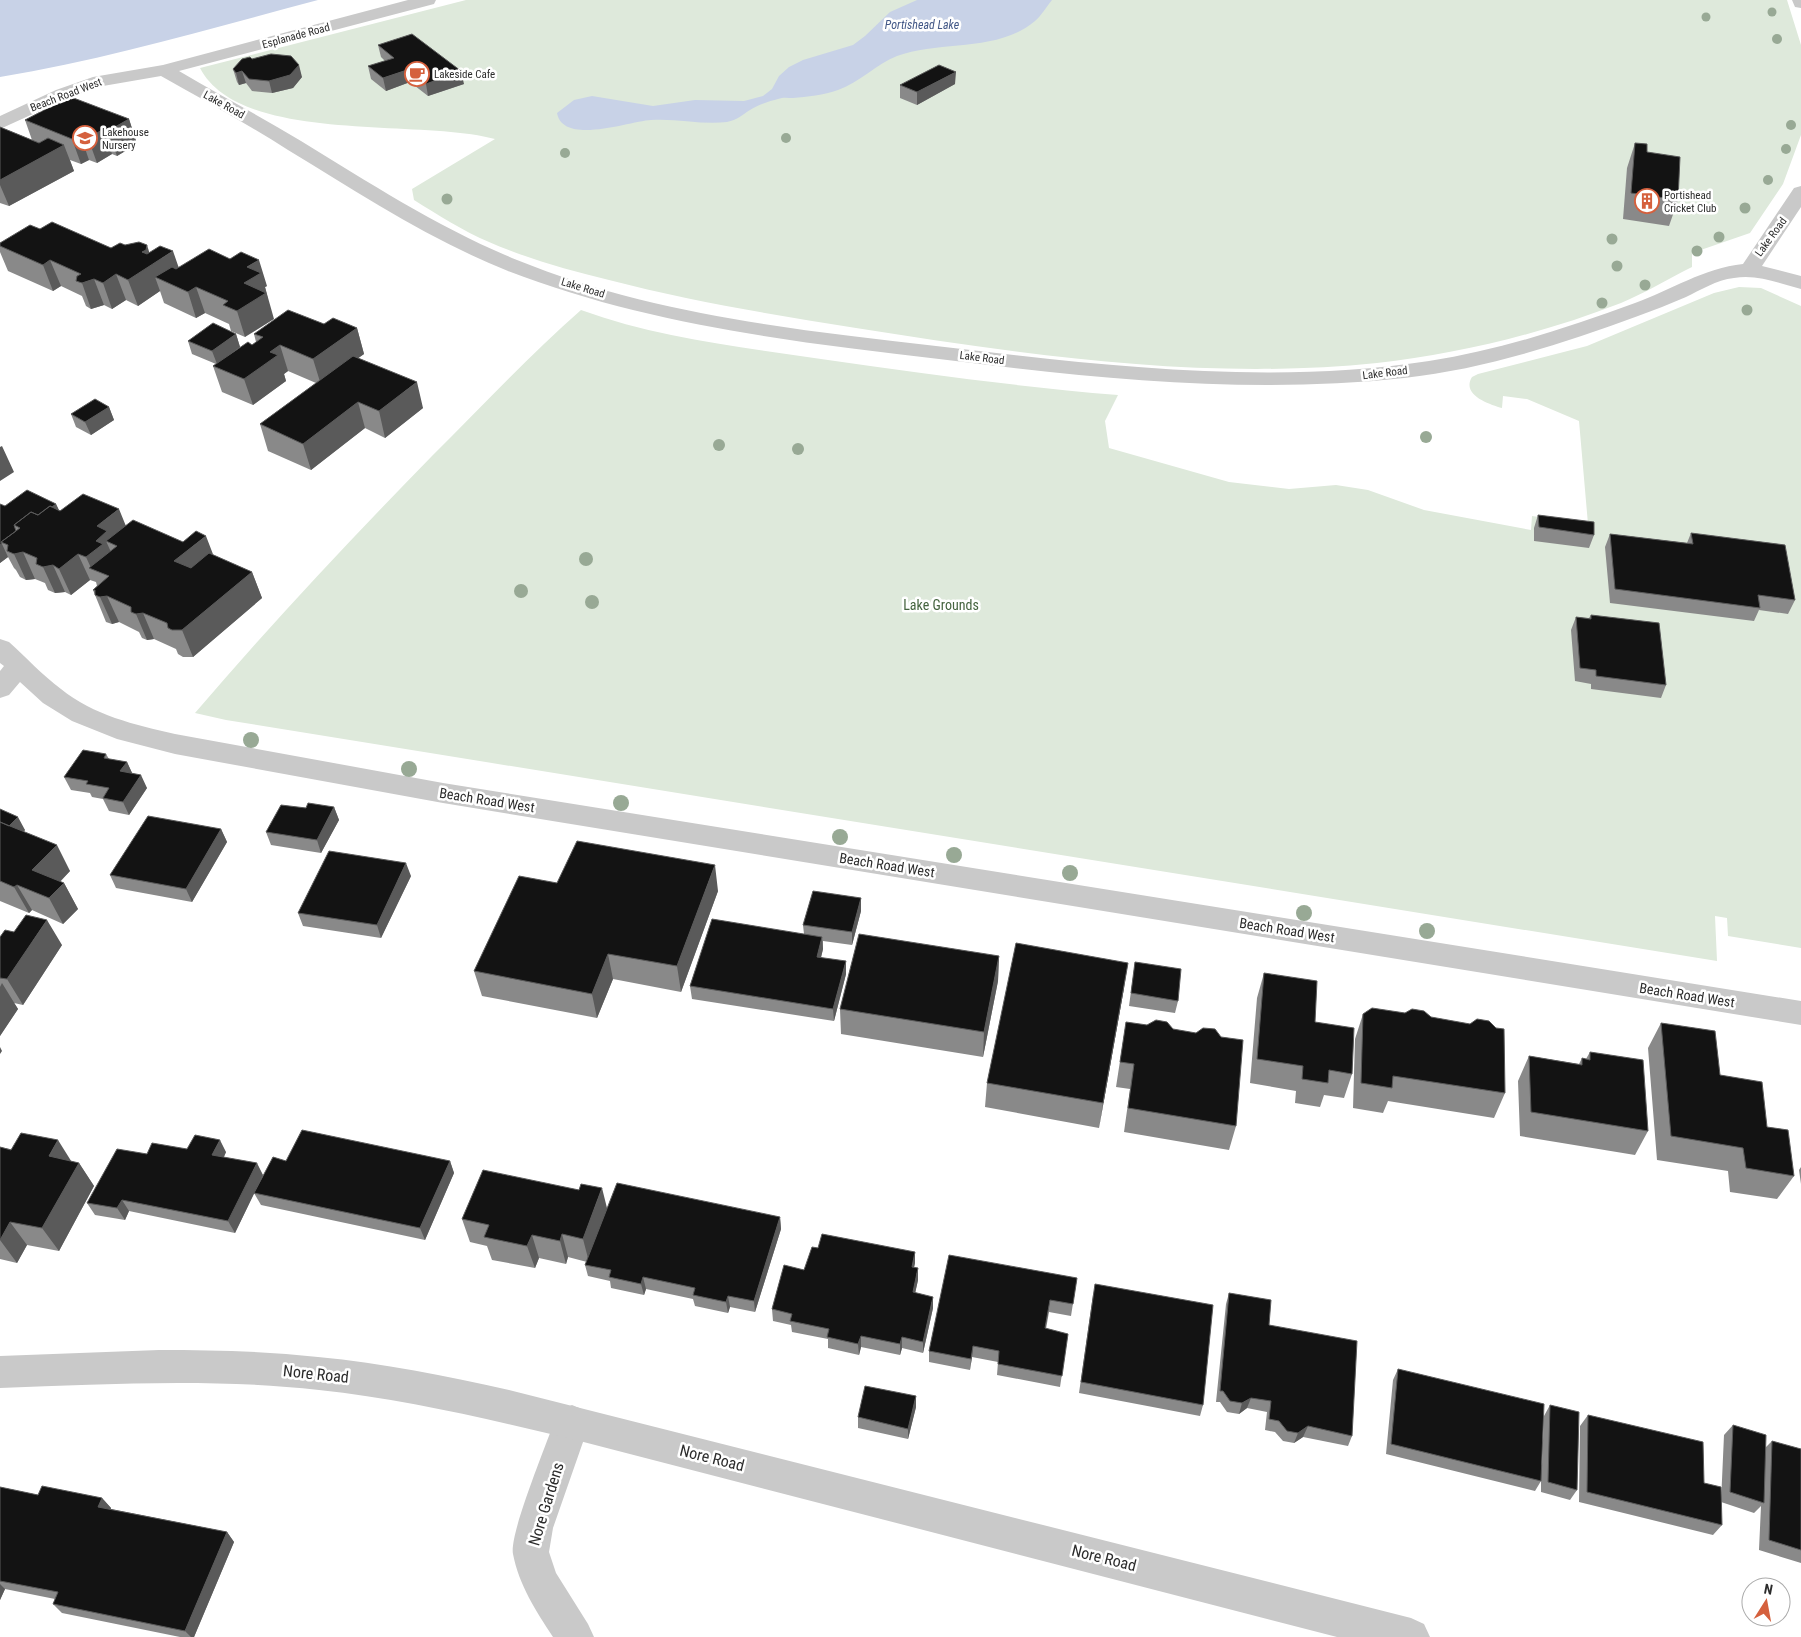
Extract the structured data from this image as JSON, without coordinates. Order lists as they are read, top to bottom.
{
  "streets": {
    "street": [
      "Esplanade Road",
      "Beach Road West",
      "Lake Road",
      "Nore Road",
      "Nore Gardens"
    ]
  },
  "crossings": [
    ["Esplanade Road", "Beach Road West"],
    ["Esplanade Road", "Lake Road"],
    ["Beach Road West", "Lake Road"],
    ["Nore Road", "Nore Gardens"]
  ],
  "water": ["Portishead Lake"],
  "parks": ["Lake Grounds"],
  "places": {
    "cafe": ["Lakeside Cafe"],
    "school or university": ["Lakehouse Nursery"],
    "building": ["Portishead Cricket Club"]
  },
  "north": "top"
}
